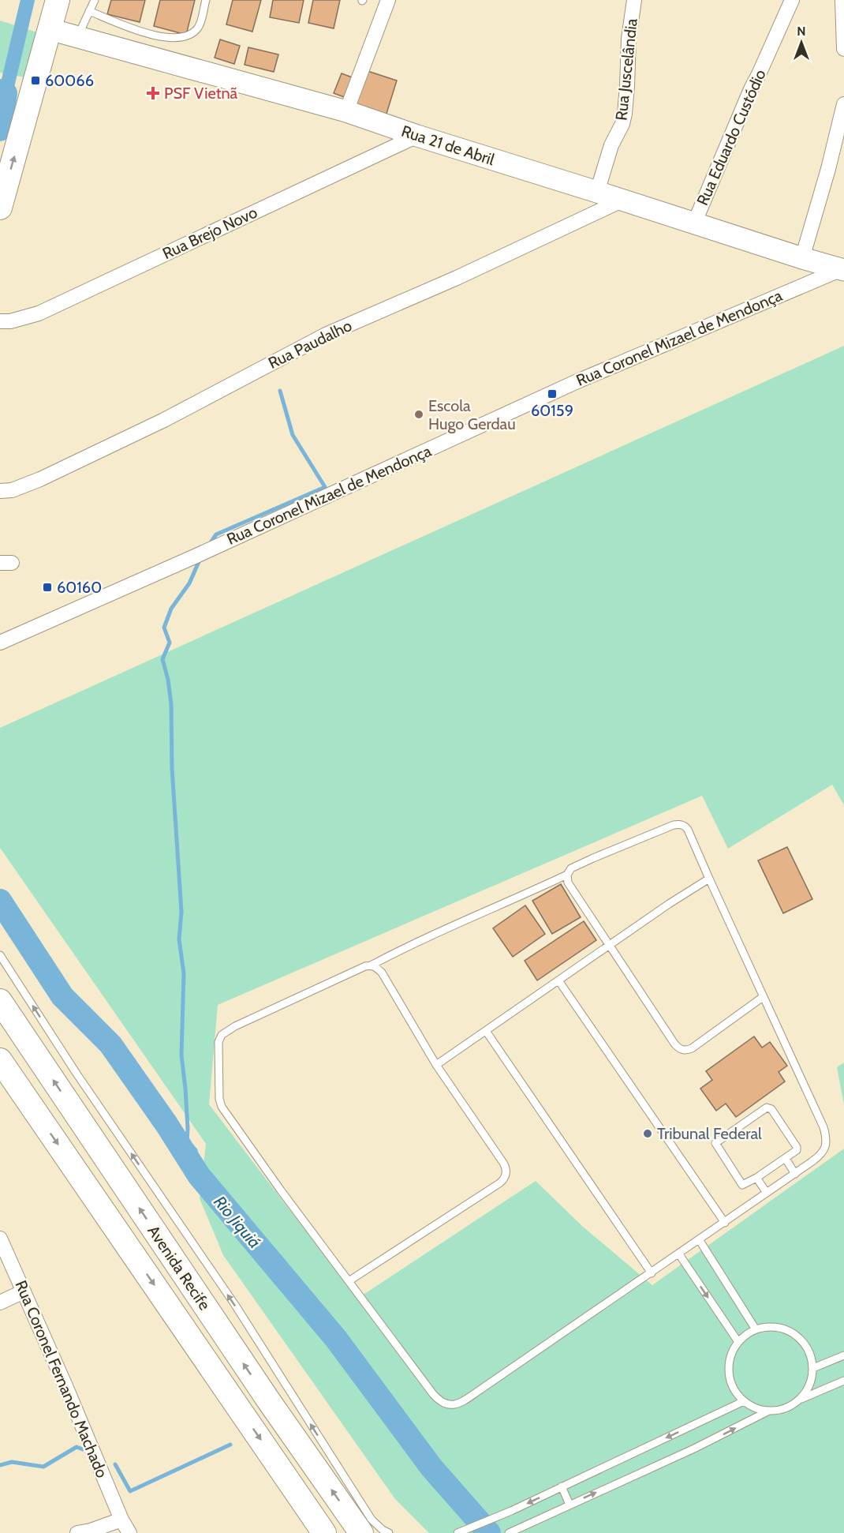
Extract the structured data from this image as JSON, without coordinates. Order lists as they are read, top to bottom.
{
  "streets": {
    "main road": ["Avenida Recife"],
    "street": [
      "Rua Juscelândia",
      "Rua Eduardo Custódio",
      "Rua 21 de Abril",
      "Rua Brejo Novo",
      "Rua Coronel Mizael de Mendonça",
      "Rua Paudalho",
      "Rua Coronel Fernando Machado"
    ]
  },
  "crossings": [
    ["Rua Juscelândia", "Rua 21 de Abril"],
    ["Rua Eduardo Custódio", "Rua 21 de Abril"],
    ["Rua 21 de Abril", "Rua Brejo Novo"],
    ["Rua 21 de Abril", "Rua Coronel Mizael de Mendonça"],
    ["Rua 21 de Abril", "Rua Paudalho"]
  ],
  "water": ["Rio Jiquiá"],
  "places": {
    "transit": ["60066", "60159", "60160"],
    "health": ["PSF Vietnã"],
    "other": ["Escola Hugo Gerdau", "Tribunal Federal"]
  },
  "north": "top"
}
